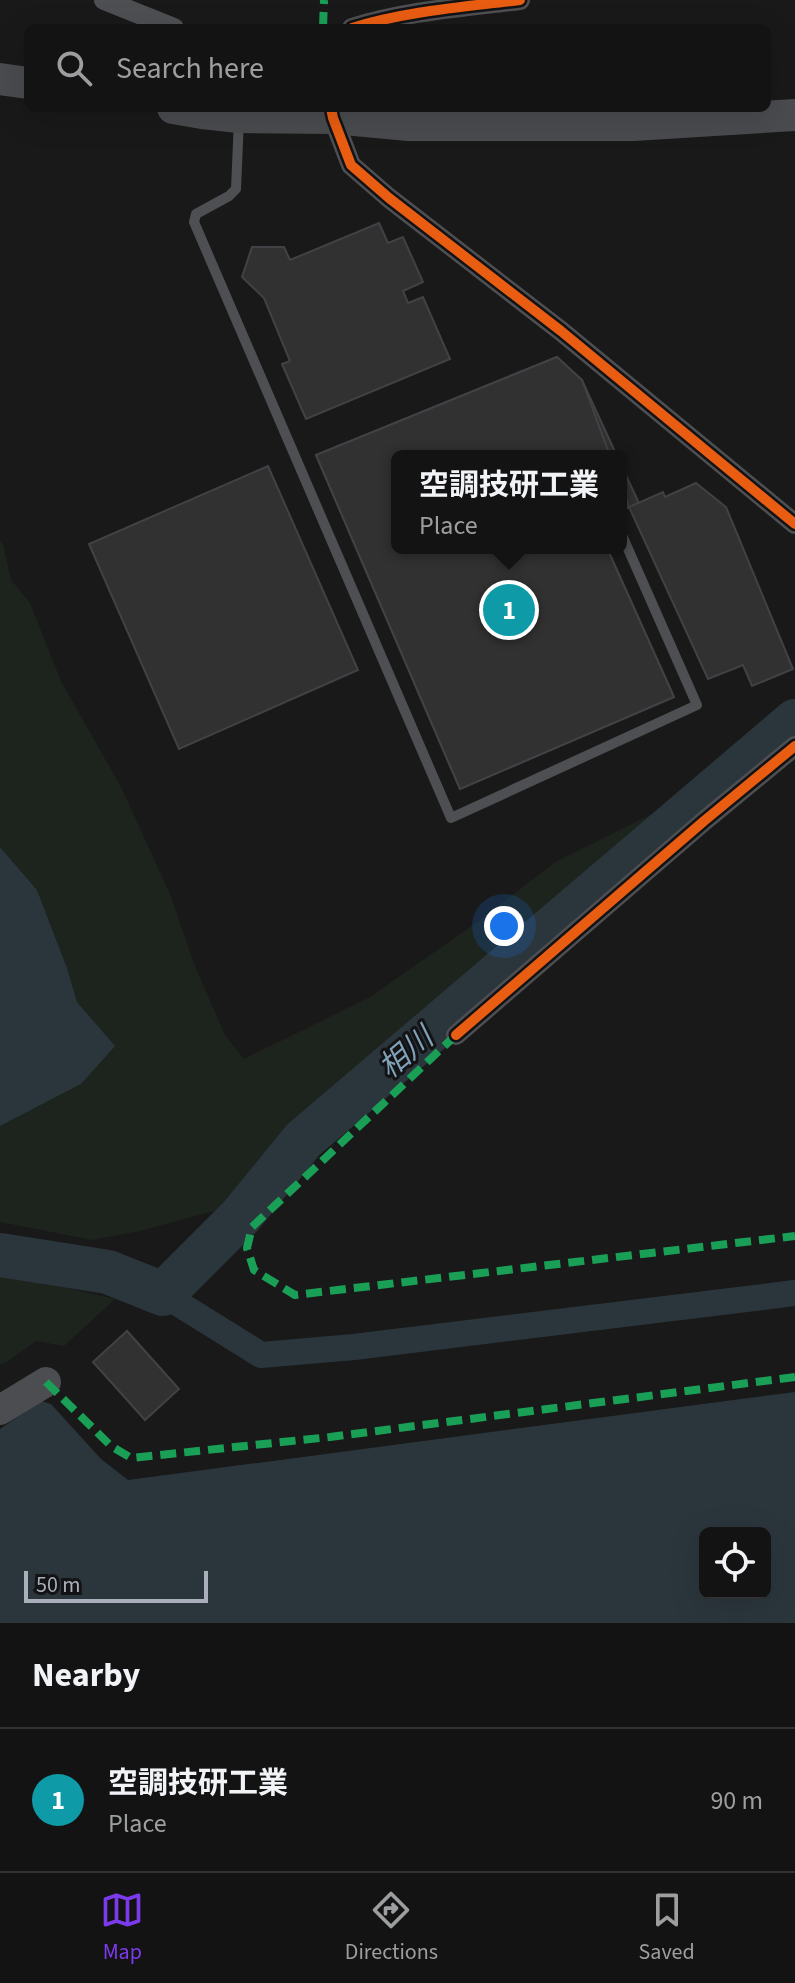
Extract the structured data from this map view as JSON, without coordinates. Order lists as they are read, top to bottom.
{
  "water": ["相川"],
  "scale_bar": "50 m",
  "page": {
    "search": "Search here",
    "popup": ["空調技研工業", "Place"],
    "pins": "1",
    "scale": "50 m",
    "heading": "Nearby",
    "list": [
      {
        "mark": "1",
        "name": "空調技研工業",
        "note": "Place",
        "value": "90 m"
      }
    ],
    "nav": ["Map", "Directions", "Saved"]
  }
}
